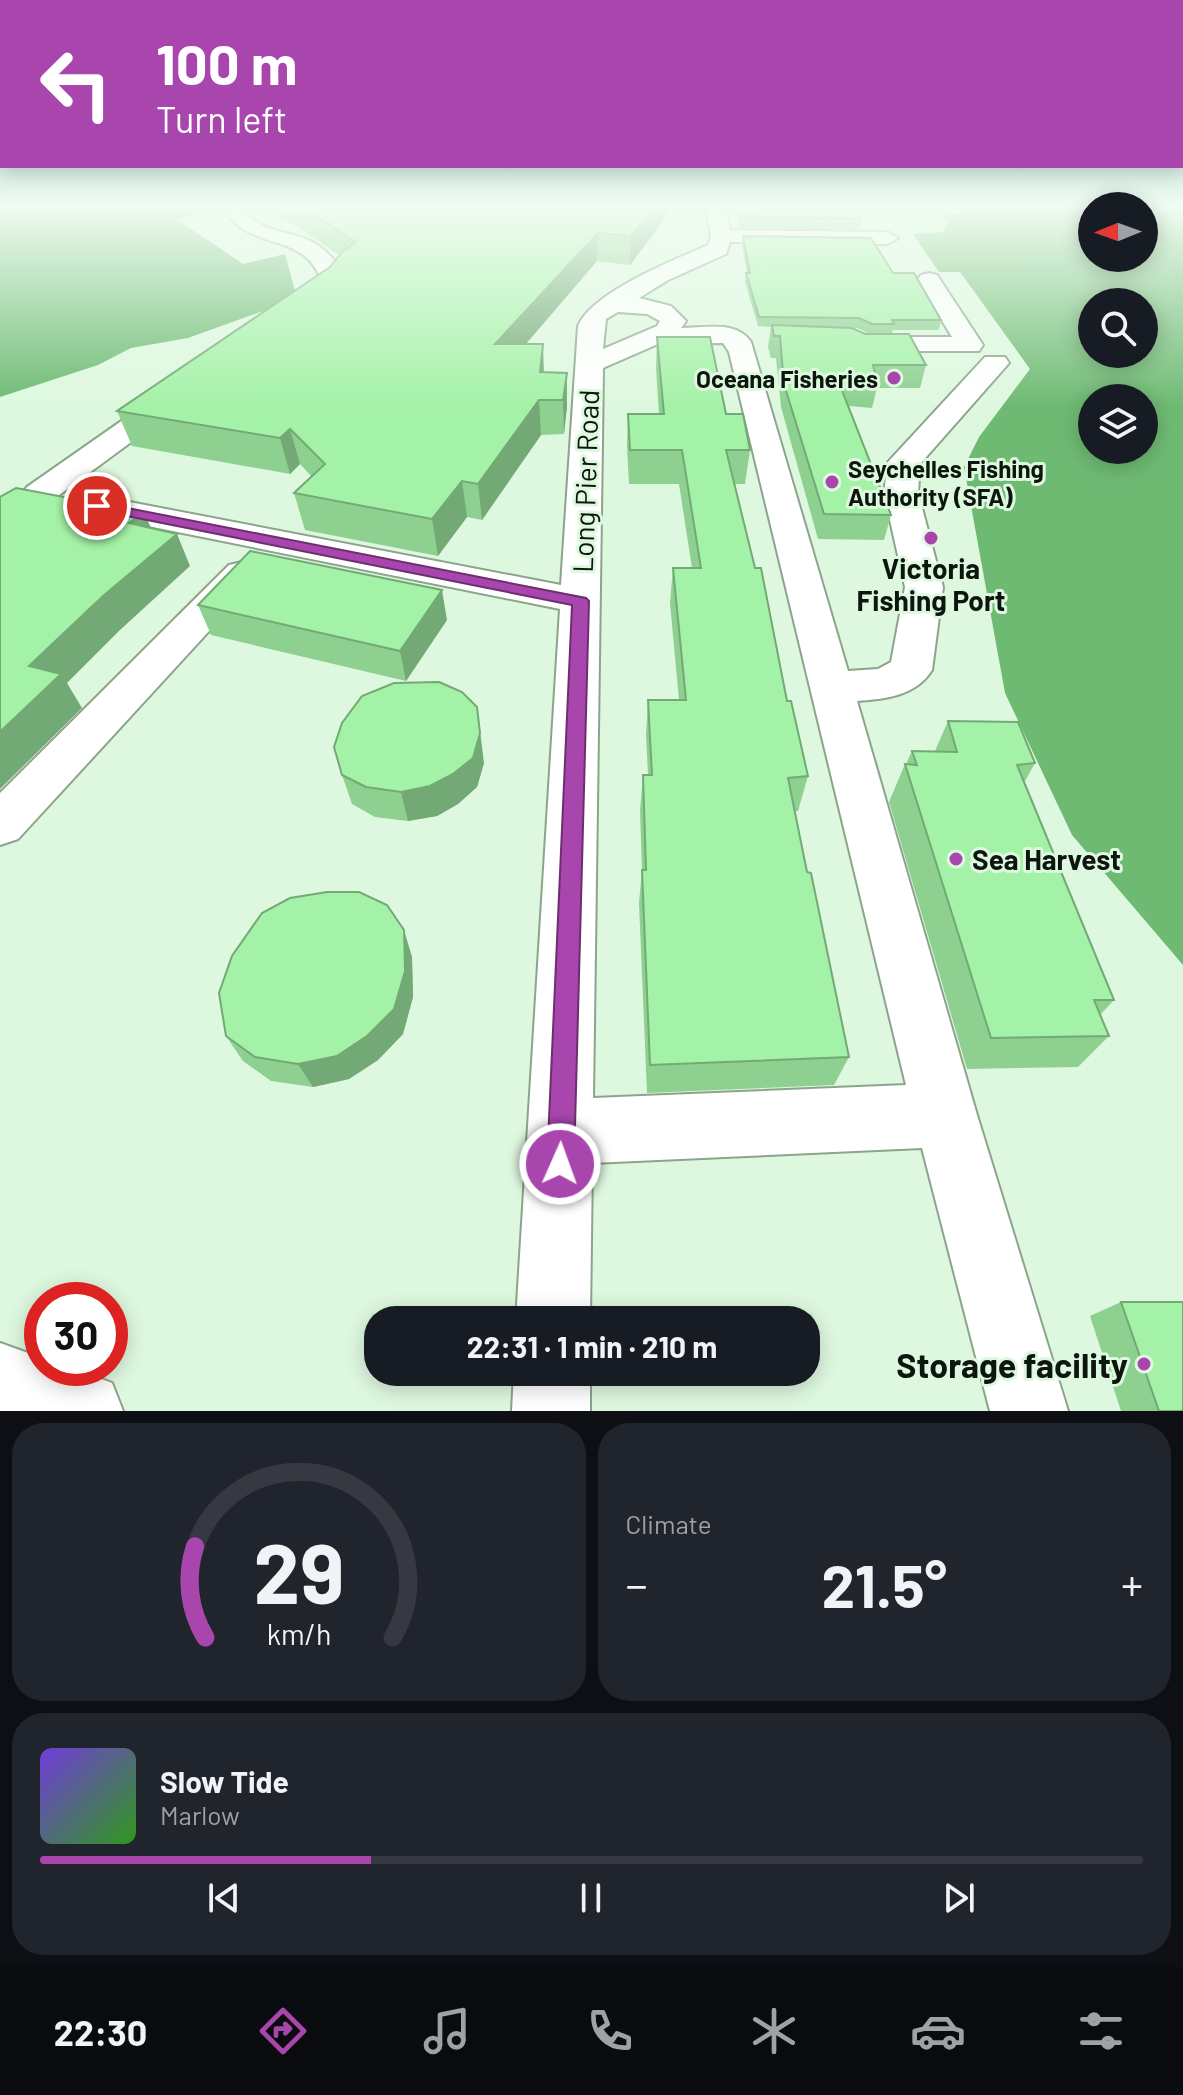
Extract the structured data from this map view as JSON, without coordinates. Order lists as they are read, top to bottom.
{
  "streets": {
    "street": ["Long Pier Road"]
  },
  "places": [
    "Oceana Fisheries",
    "Seychelles Fishing Authority (SFA)",
    "Victoria Fishing Port",
    "Sea Harvest",
    "Storage facility"
  ],
  "north": "left",
  "page": {
    "turn": ["100 m", "Turn left"],
    "limit": "30",
    "trip": "22:31 · 1 min · 210 m",
    "tile": "Climate",
    "heat": ["−", "21.5°", "+"],
    "song": ["Slow Tide", "Marlow"],
    "tabs": "22:30",
    "gauge": ["29", "km/h"]
  }
}
